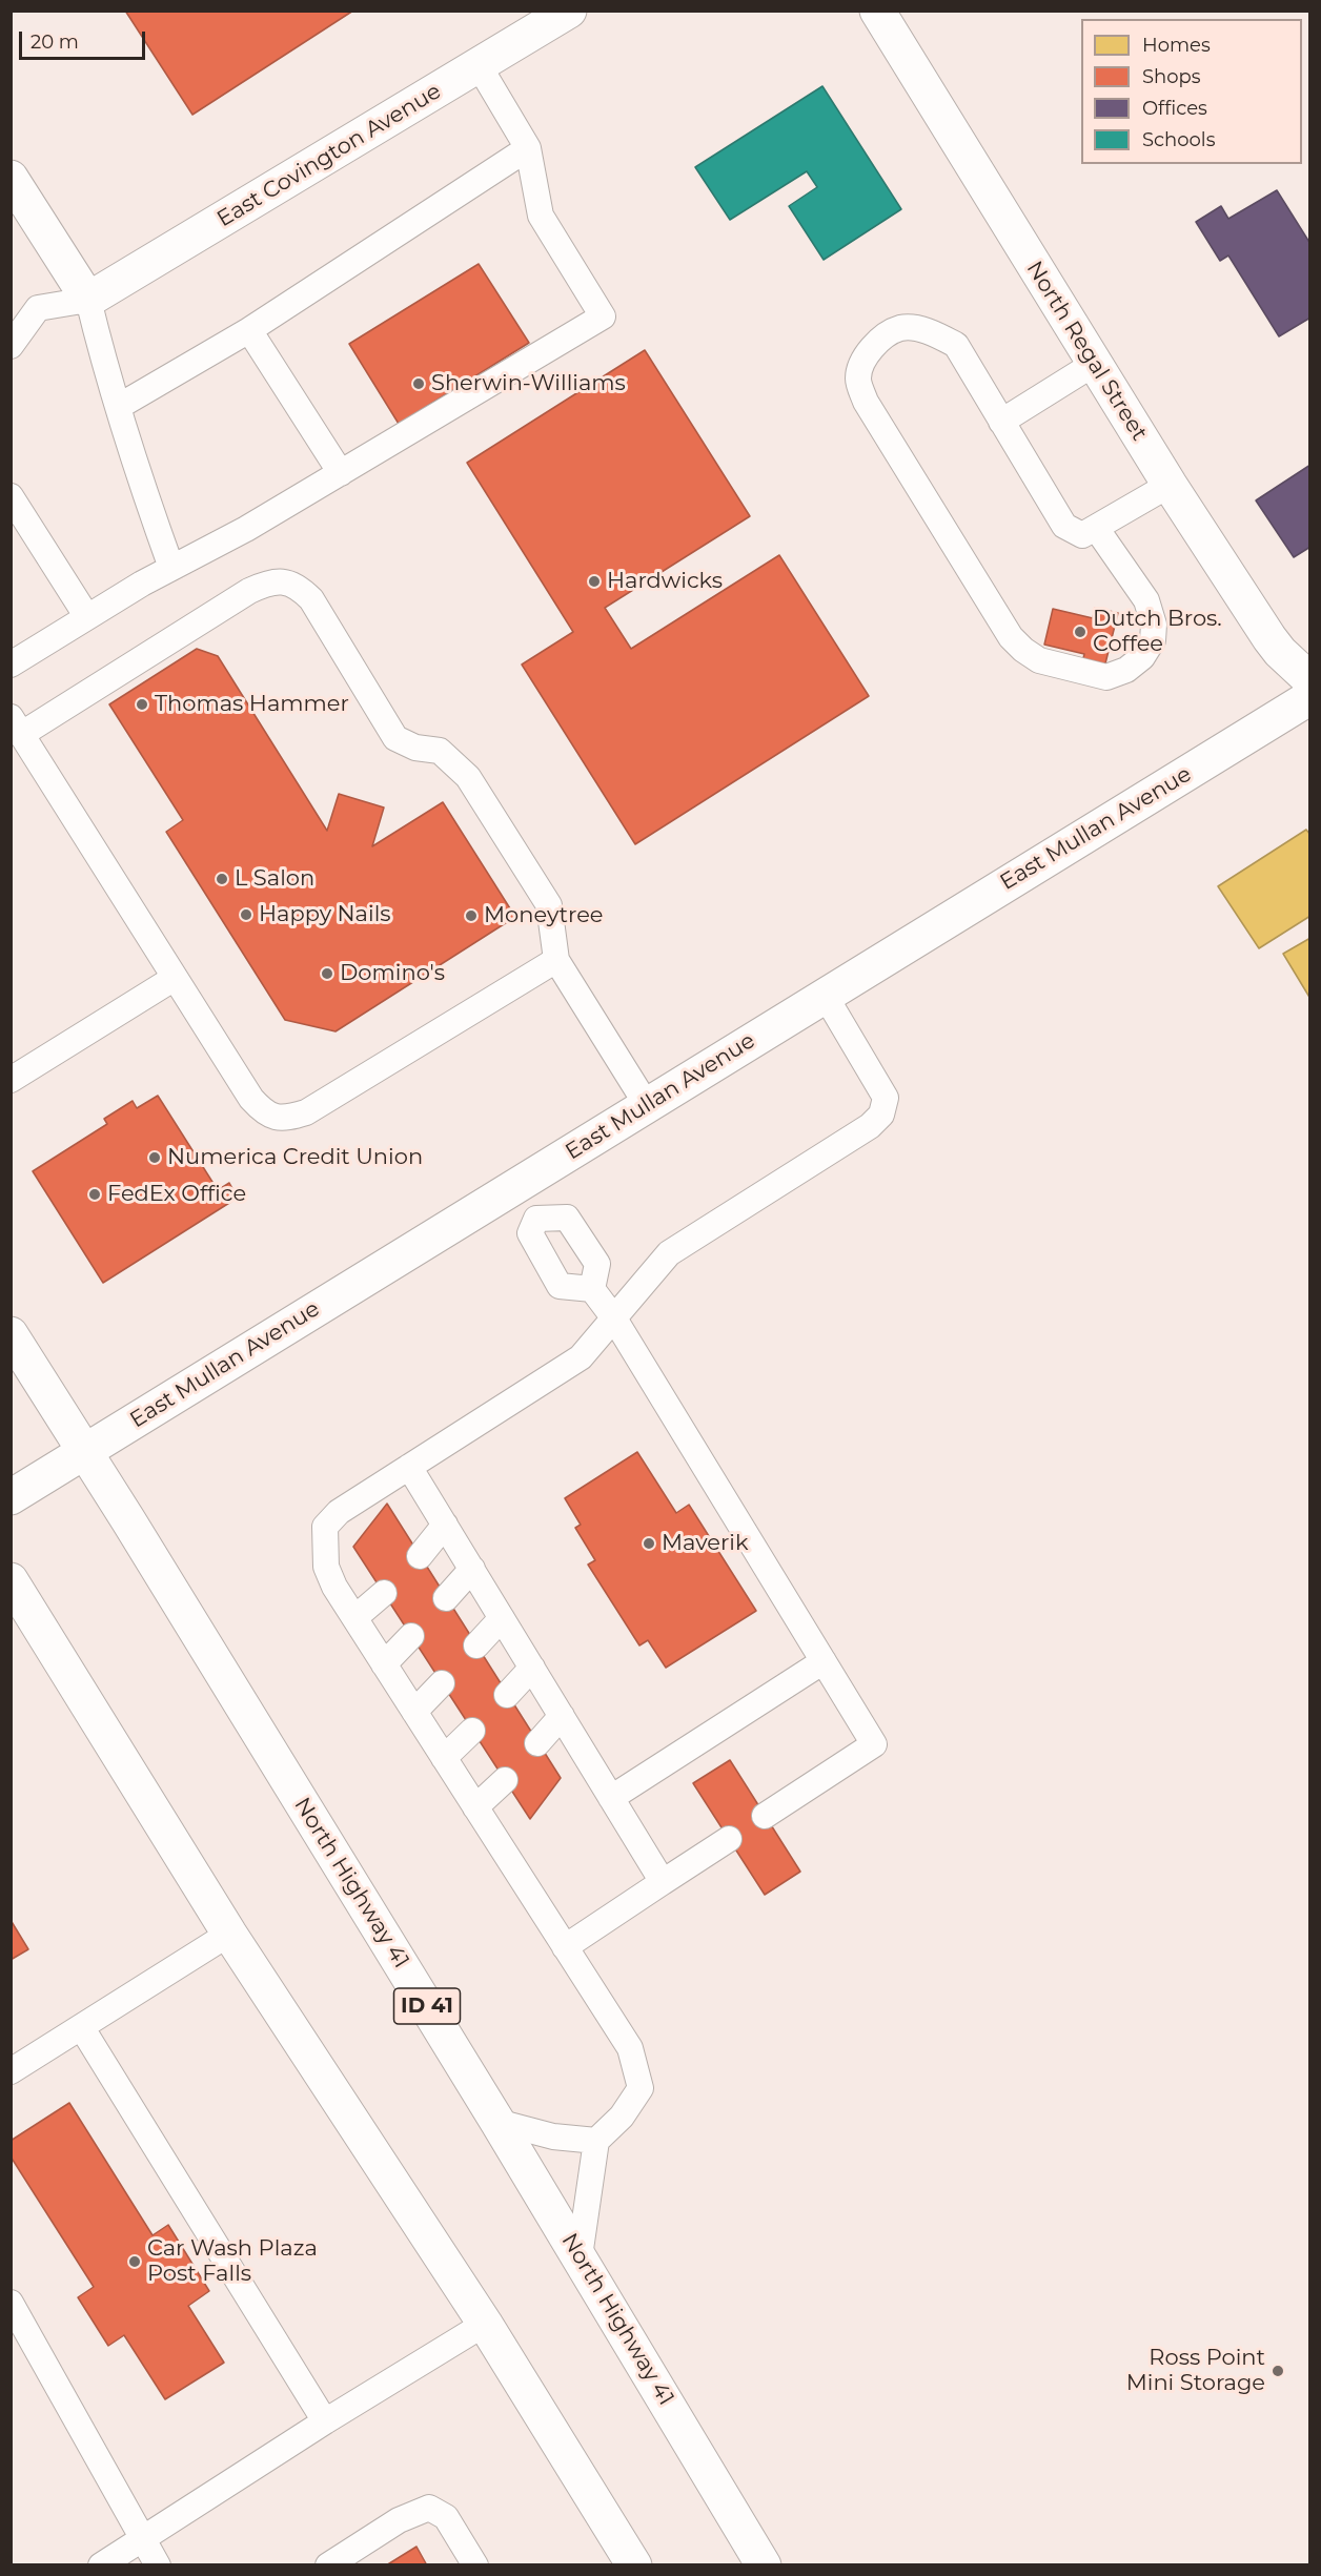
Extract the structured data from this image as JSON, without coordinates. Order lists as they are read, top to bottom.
{
  "streets": {
    "main road": [
      "East Covington Avenue",
      "North Regal Street",
      "East Mullan Avenue",
      "North Highway 41",
      "ID 41"
    ]
  },
  "crossings": [
    ["East Mullan Avenue", "North Highway 41"]
  ],
  "places": [
    "Sherwin-Williams",
    "Hardwicks",
    "Dutch Bros. Coffee",
    "Thomas Hammer",
    "L Salon",
    "Happy Nails",
    "Moneytree",
    "Domino's",
    "Numerica Credit Union",
    "FedEx Office",
    "Maverik",
    "Car Wash Plaza Post Falls",
    "Ross Point Mini Storage"
  ],
  "legend": [
    "Homes",
    "Shops",
    "Offices",
    "Schools"
  ],
  "scale_bar": "20 m"
}
